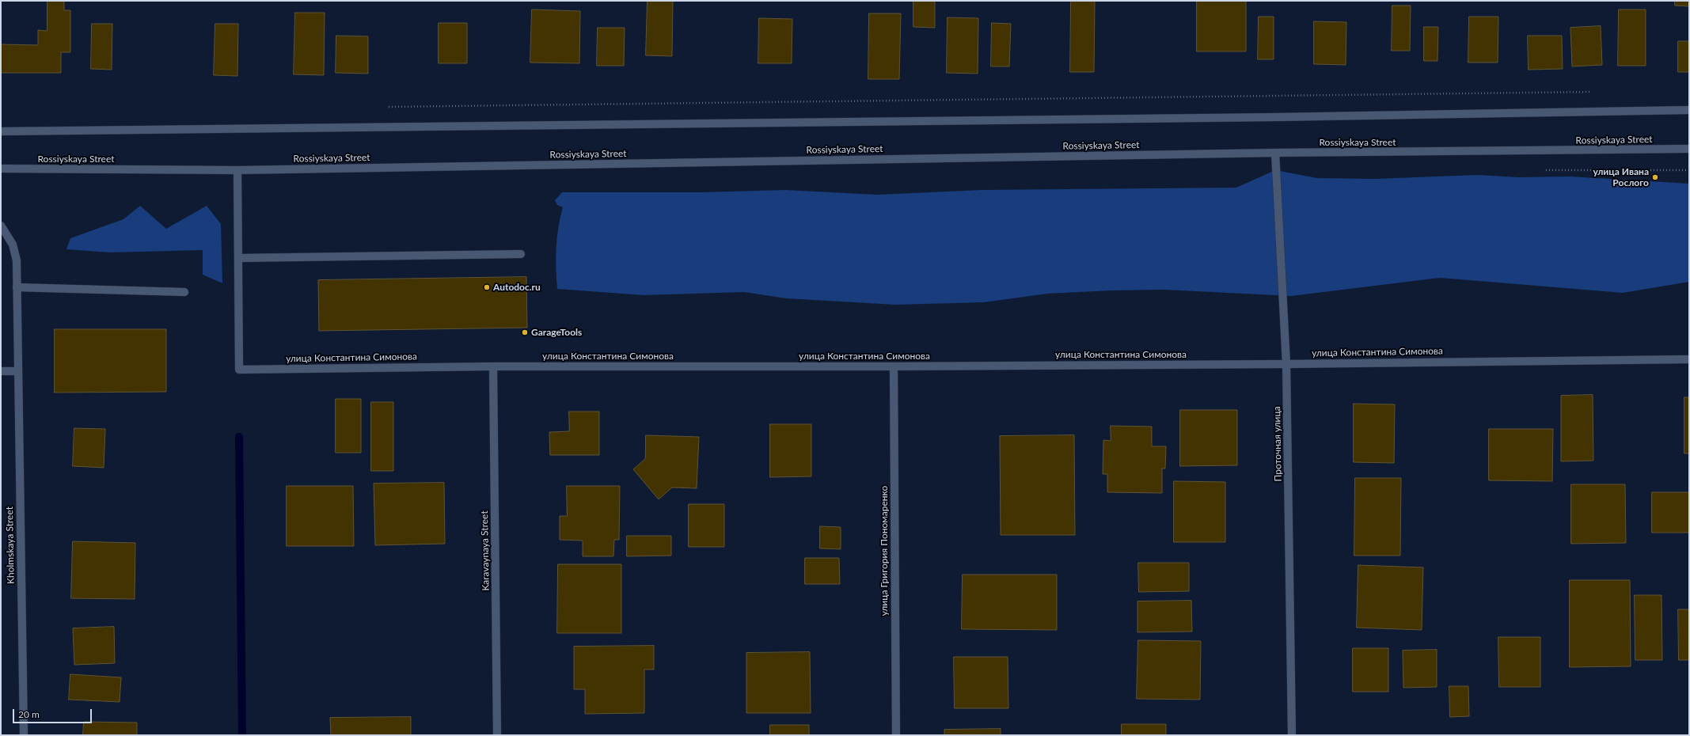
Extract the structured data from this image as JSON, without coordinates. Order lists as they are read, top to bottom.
{
  "streets": {
    "main road": [
      "Rossiyskaya Street",
      "улица Константина Симонова",
      "Проточная улица",
      "Kholmskaya Street",
      "Karavaynaya Street",
      "улица Григория Пономаренко"
    ]
  },
  "crossings": [
    ["Rossiyskaya Street", "улица Константина Симонова"],
    ["Rossiyskaya Street", "Проточная улица"],
    ["улица Константина Симонова", "Проточная улица"],
    ["улица Константина Симонова", "Karavaynaya Street"],
    ["улица Константина Симонова", "улица Григория Пономаренко"]
  ],
  "places": ["улица Ивана Рослого", "Autodoc.ru", "GarageTools"],
  "scale_bar": "20 m"
}
